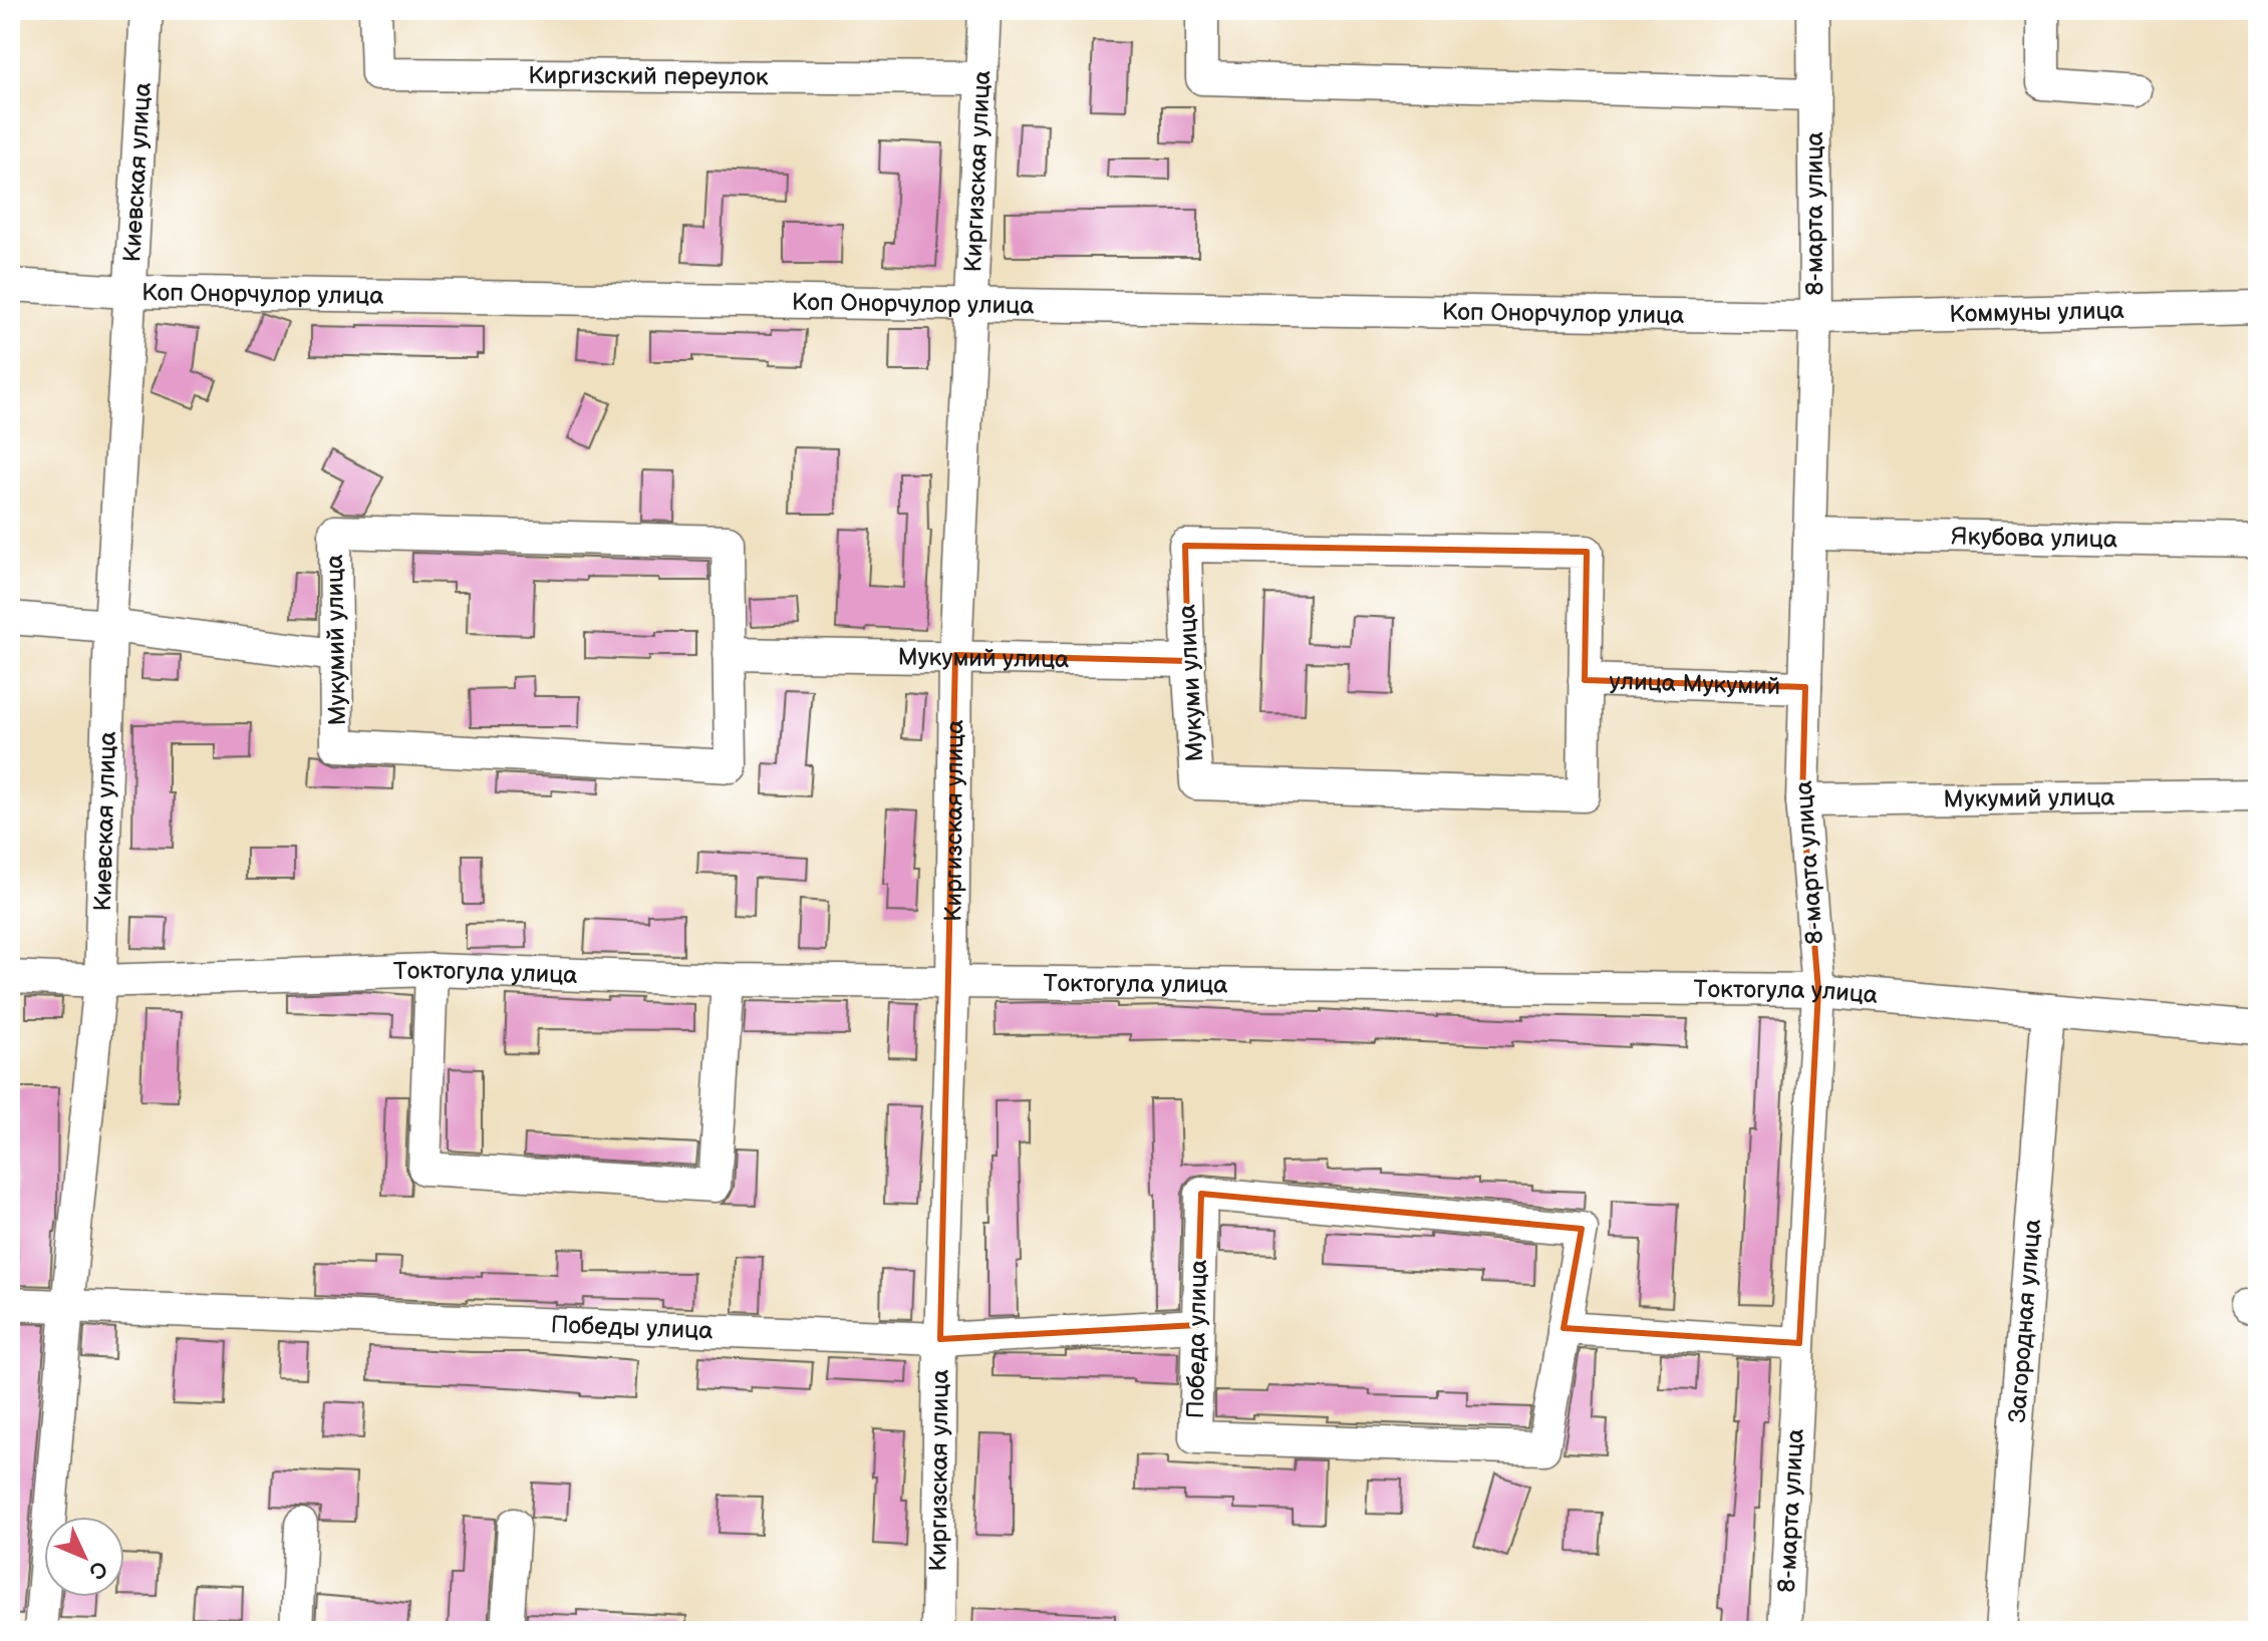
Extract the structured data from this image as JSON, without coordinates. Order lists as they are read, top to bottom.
{
  "streets": {
    "street": [
      "Киргизский переулок",
      "Киргизская улица",
      "Киевская улица",
      "8-марта улица",
      "Коп Онорчулор улица",
      "Коммуны улица",
      "Якубова улица",
      "Мукумий улица",
      "Мукуми улица",
      "улица Мукумий",
      "Токтогула улица",
      "Загородная улица",
      "Победы улица",
      "Победа улица"
    ]
  },
  "crossings": [
    ["Киргизский переулок", "Киргизская улица"],
    ["Киргизская улица", "Коп Онорчулор улица"],
    ["Киргизская улица", "Мукумий улица"],
    ["Киргизская улица", "Токтогула улица"],
    ["Киргизская улица", "Победы улица"],
    ["Киевская улица", "Коп Онорчулор улица"],
    ["Киевская улица", "Токтогула улица"],
    ["Киевская улица", "Победы улица"],
    ["8-марта улица", "Коп Онорчулор улица"],
    ["8-марта улица", "Коммуны улица"],
    ["8-марта улица", "Якубова улица"],
    ["8-марта улица", "Мукумий улица"],
    ["8-марта улица", "улица Мукумий"],
    ["8-марта улица", "Токтогула улица"],
    ["Коп Онорчулор улица", "Коммуны улица"],
    ["Мукумий улица", "Мукуми улица"],
    ["Мукуми улица", "улица Мукумий"],
    ["Токтогула улица", "Загородная улица"],
    ["Победы улица", "Победа улица"]
  ],
  "north": "bottom right"
}
